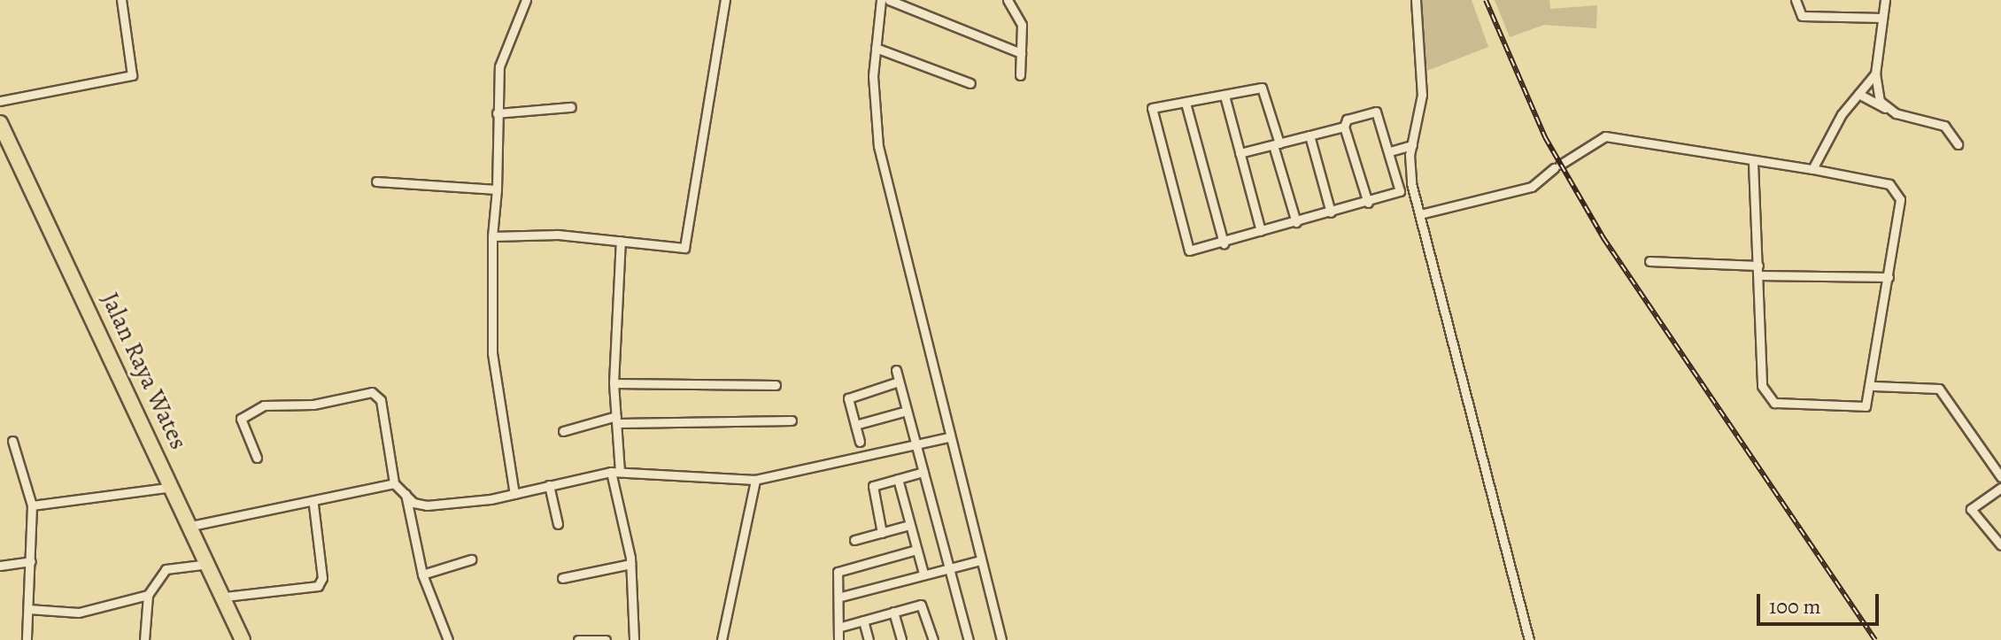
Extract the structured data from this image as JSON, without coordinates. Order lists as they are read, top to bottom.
{
  "streets": {
    "highway": ["Jalan Raya Wates"]
  },
  "scale_bar": "100 m"
}
